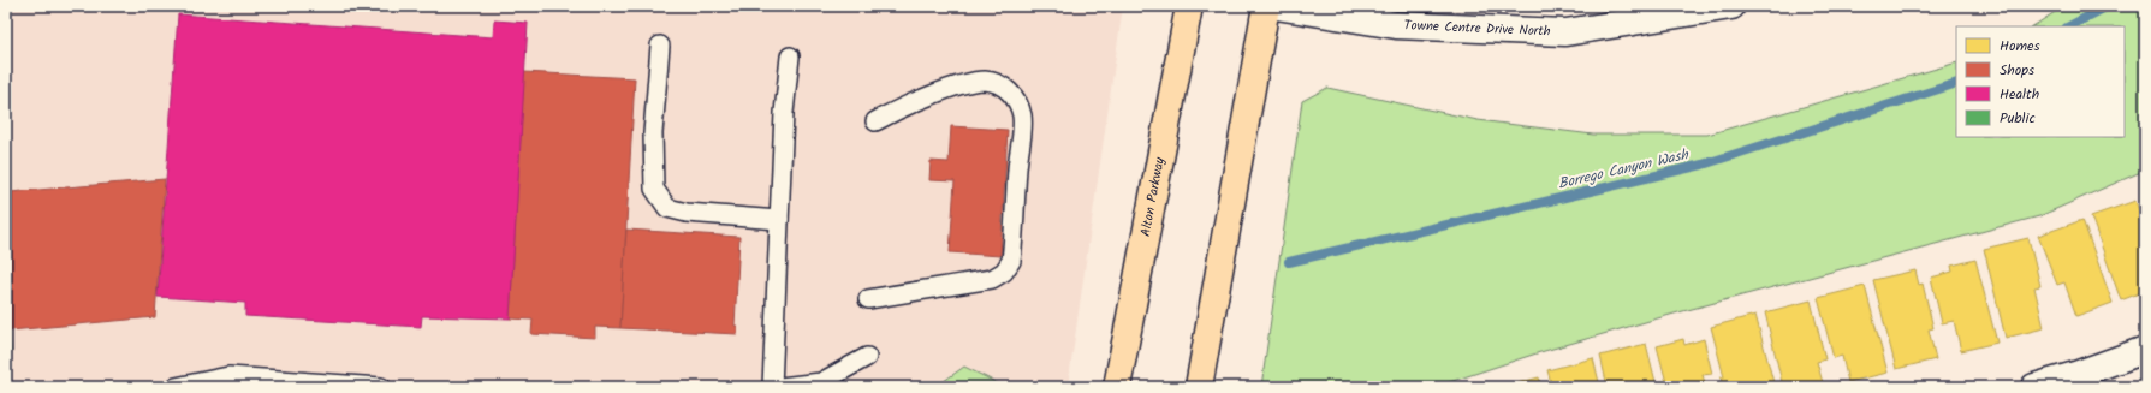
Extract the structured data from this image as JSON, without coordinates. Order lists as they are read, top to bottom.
{
  "streets": {
    "main road": ["Alton Parkway"],
    "street": ["Towne Centre Drive North"]
  },
  "water": ["Borrego Canyon Wash"],
  "legend": [
    "Homes",
    "Shops",
    "Health",
    "Public"
  ]
}
